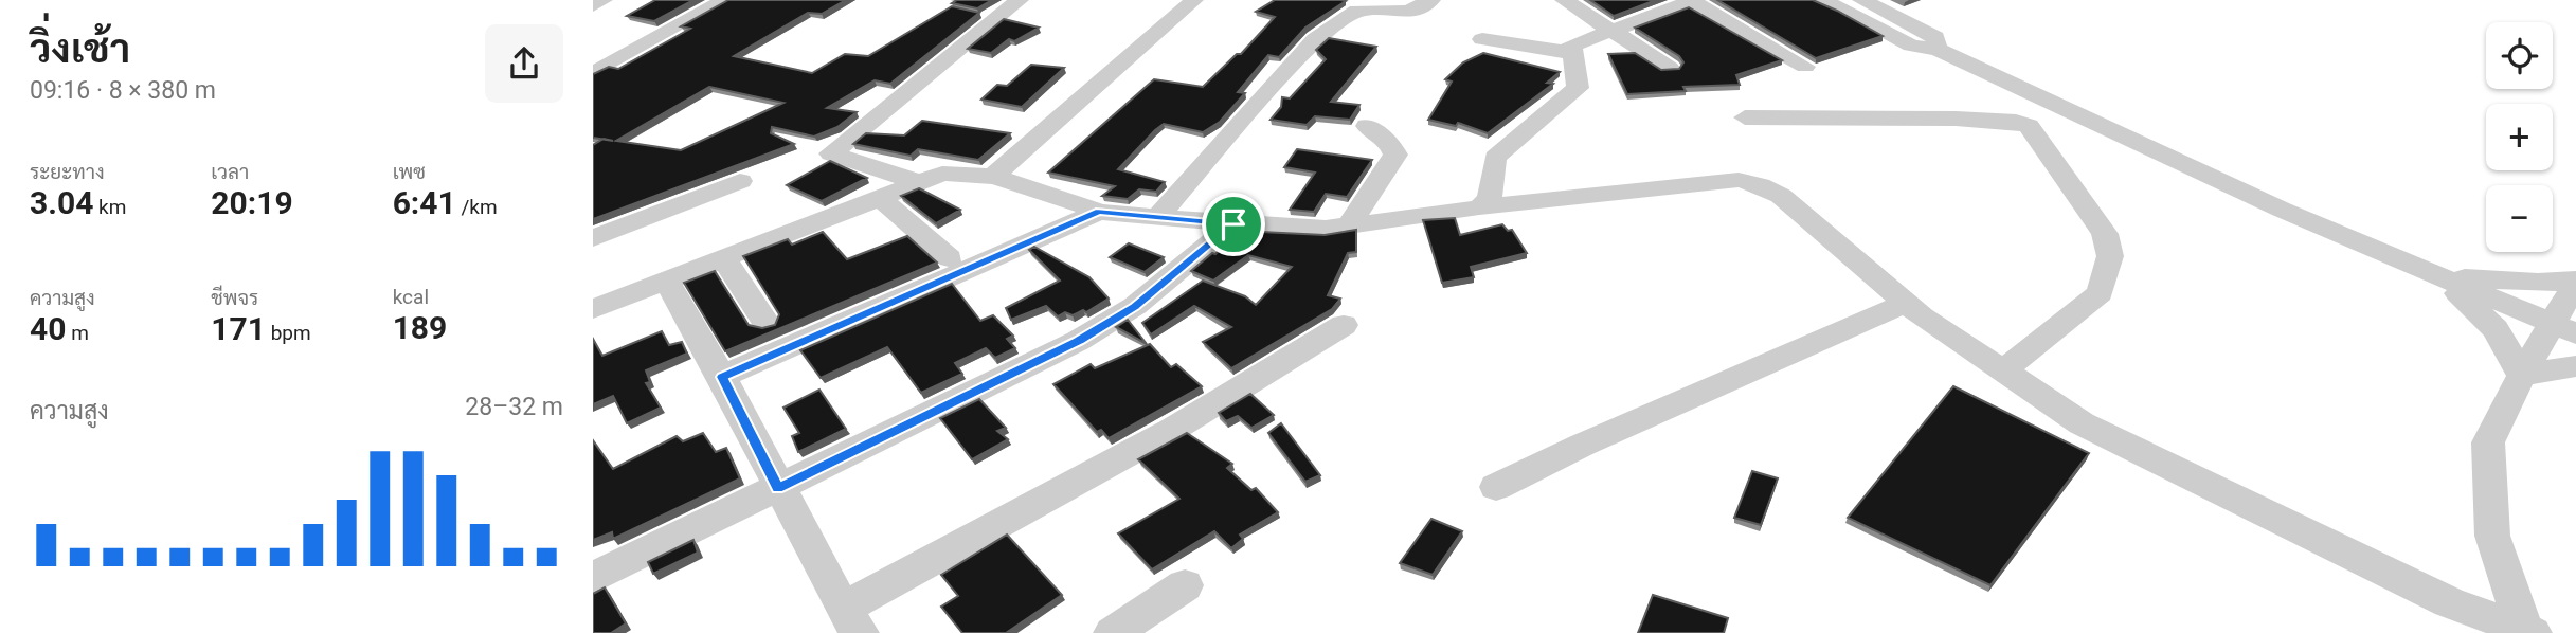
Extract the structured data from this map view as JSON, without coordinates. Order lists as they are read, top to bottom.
{
  "page": {
    "heading": ["วิ่งเช้า", "09:16 · 8 × 380 m"],
    "map_buttons": ["+", "−"],
    "stats": [
      ["ระยะทาง", "3.04 km"],
      ["เวลา", "20:19"],
      ["เพซ", "6:41 /km"],
      ["ความสูง", "40 m"],
      ["ชีพจร", "171 bpm"],
      ["kcal", "189"]
    ],
    "chart": ["ความสูง", "28–32 m"]
  }
}
